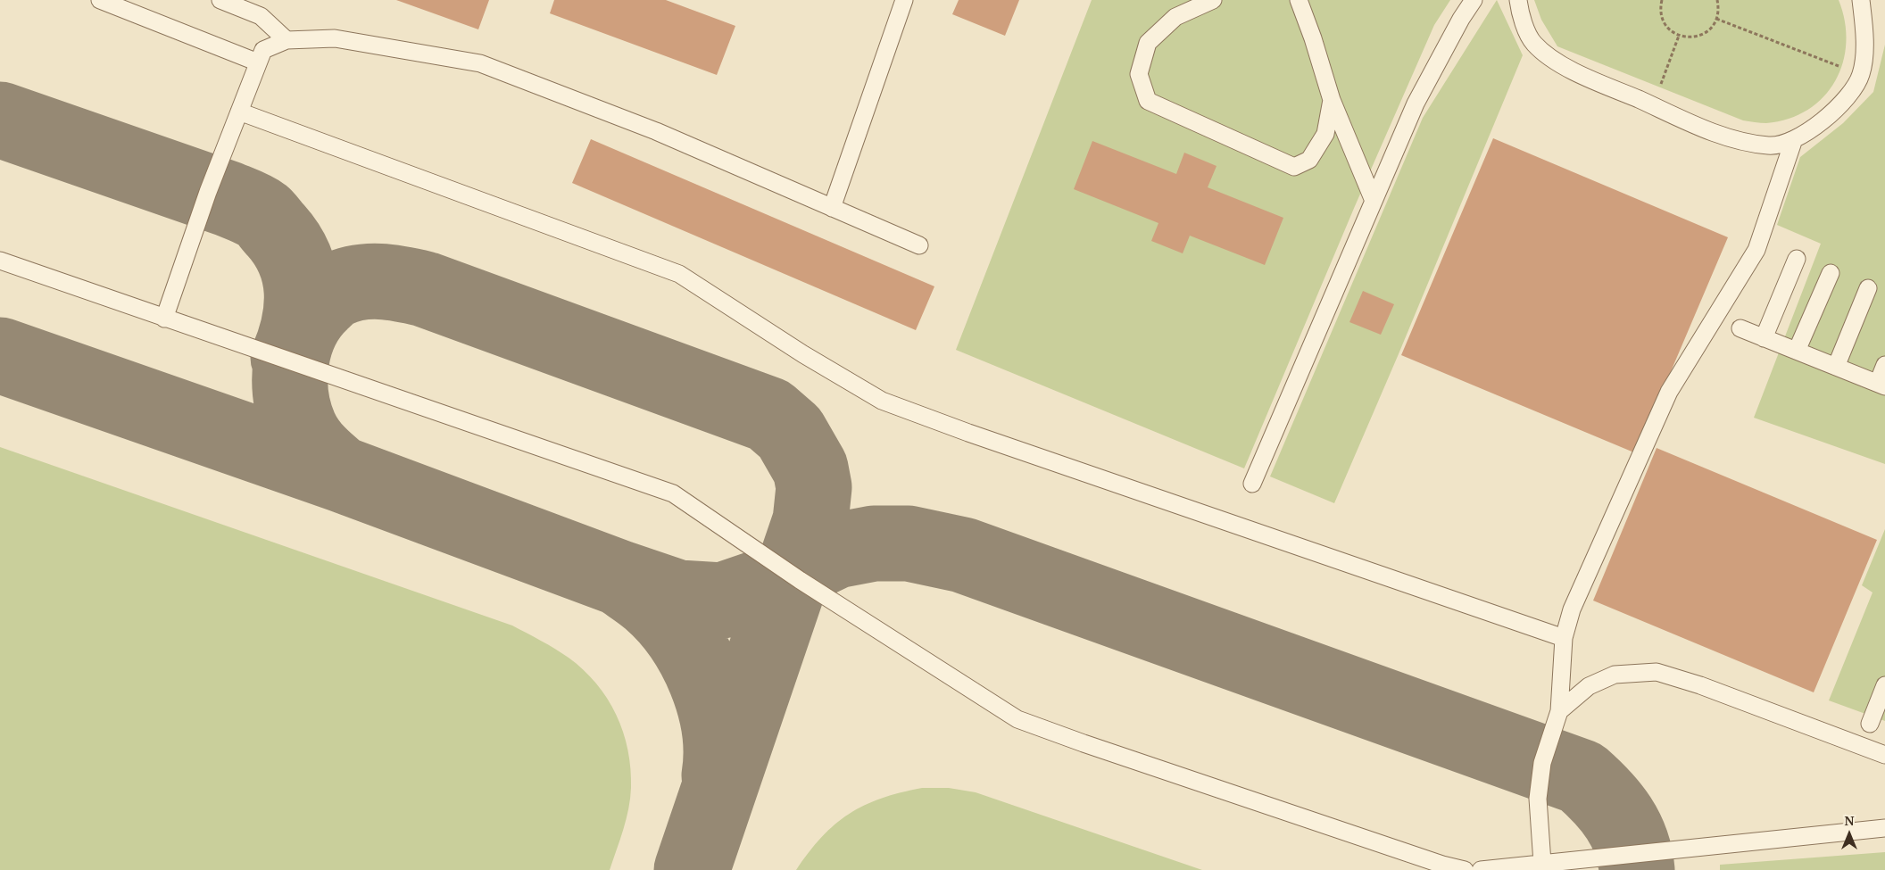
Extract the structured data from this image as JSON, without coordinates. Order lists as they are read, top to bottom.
{
  "north": "top"
}
